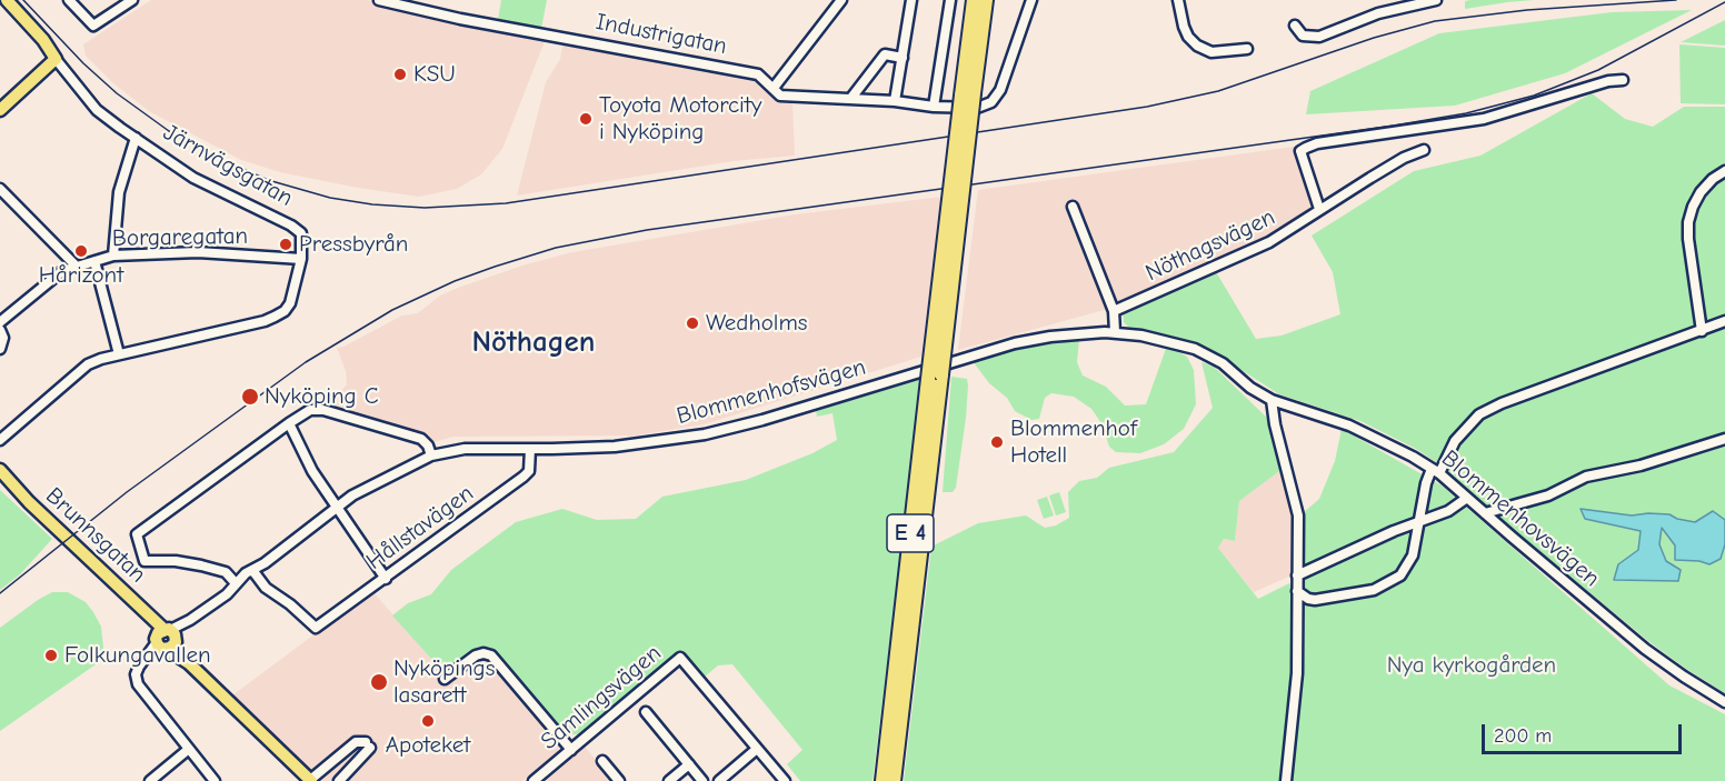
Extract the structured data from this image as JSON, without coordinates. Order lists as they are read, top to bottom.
{
  "streets": {
    "highway": ["E 4"],
    "main road": ["Järnvägsgatan", "Brunnsgatan"],
    "street": [
      "Industrigatan",
      "Borgaregatan",
      "Nöthagsvägen",
      "Blommenhofsvägen",
      "Blommenhovsvägen",
      "Hållstavägen",
      "Samlingsvägen"
    ]
  },
  "crossings": [
    ["Järnvägsgatan", "Borgaregatan"],
    ["Blommenhofsvägen", "Blommenhovsvägen"],
    ["Blommenhofsvägen", "Hållstavägen"],
    ["Blommenhofsvägen", "Brunnsgatan"]
  ],
  "districts": ["Nöthagen"],
  "parks": ["Nya kyrkogården"],
  "places": [
    "KSU",
    "Toyota Motorcity i Nyköping",
    "Pressbyrån",
    "Hårizont",
    "Wedholms",
    "Nyköping C",
    "Blommenhof Hotell",
    "Folkungavallen",
    "Nyköpings lasarett",
    "Apoteket"
  ],
  "scale_bar": "200 m"
}
